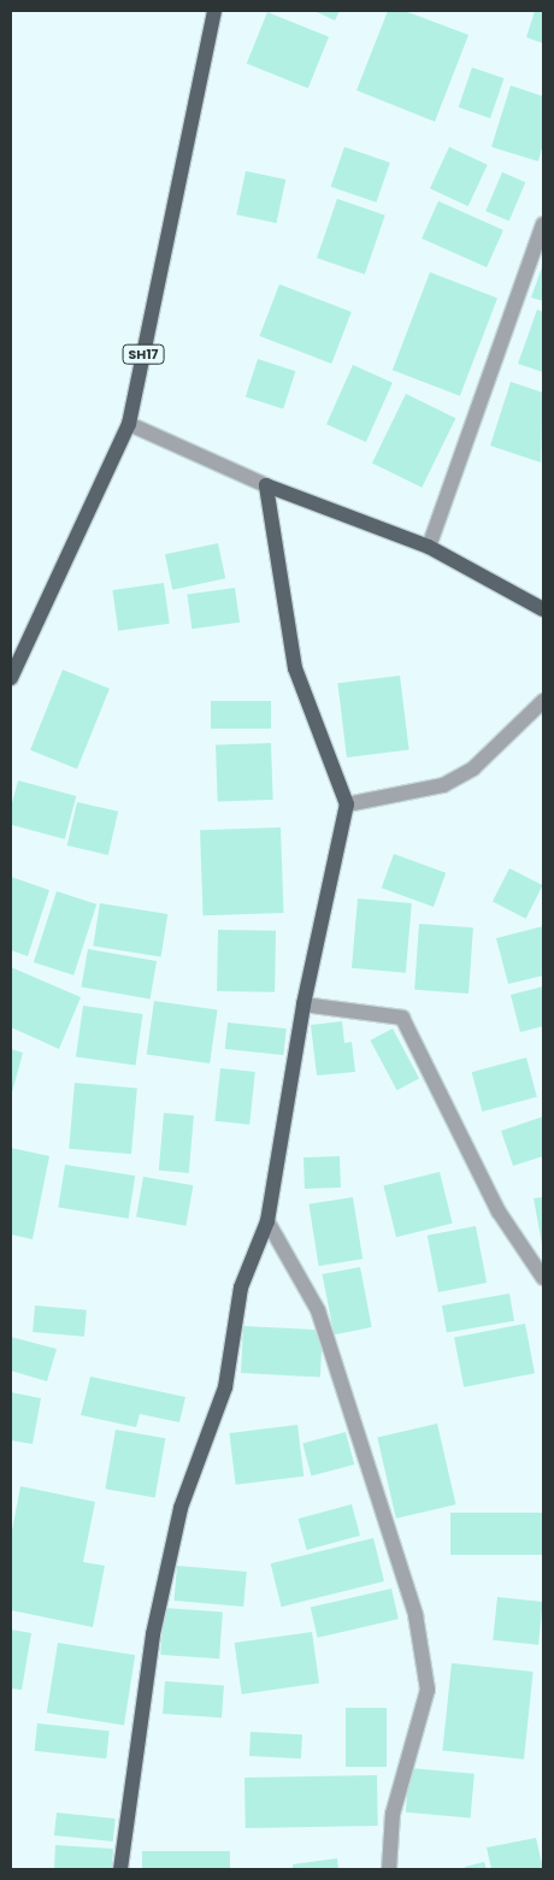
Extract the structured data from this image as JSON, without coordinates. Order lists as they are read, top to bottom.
{
  "streets": {
    "main road": ["SH17"]
  }
}
